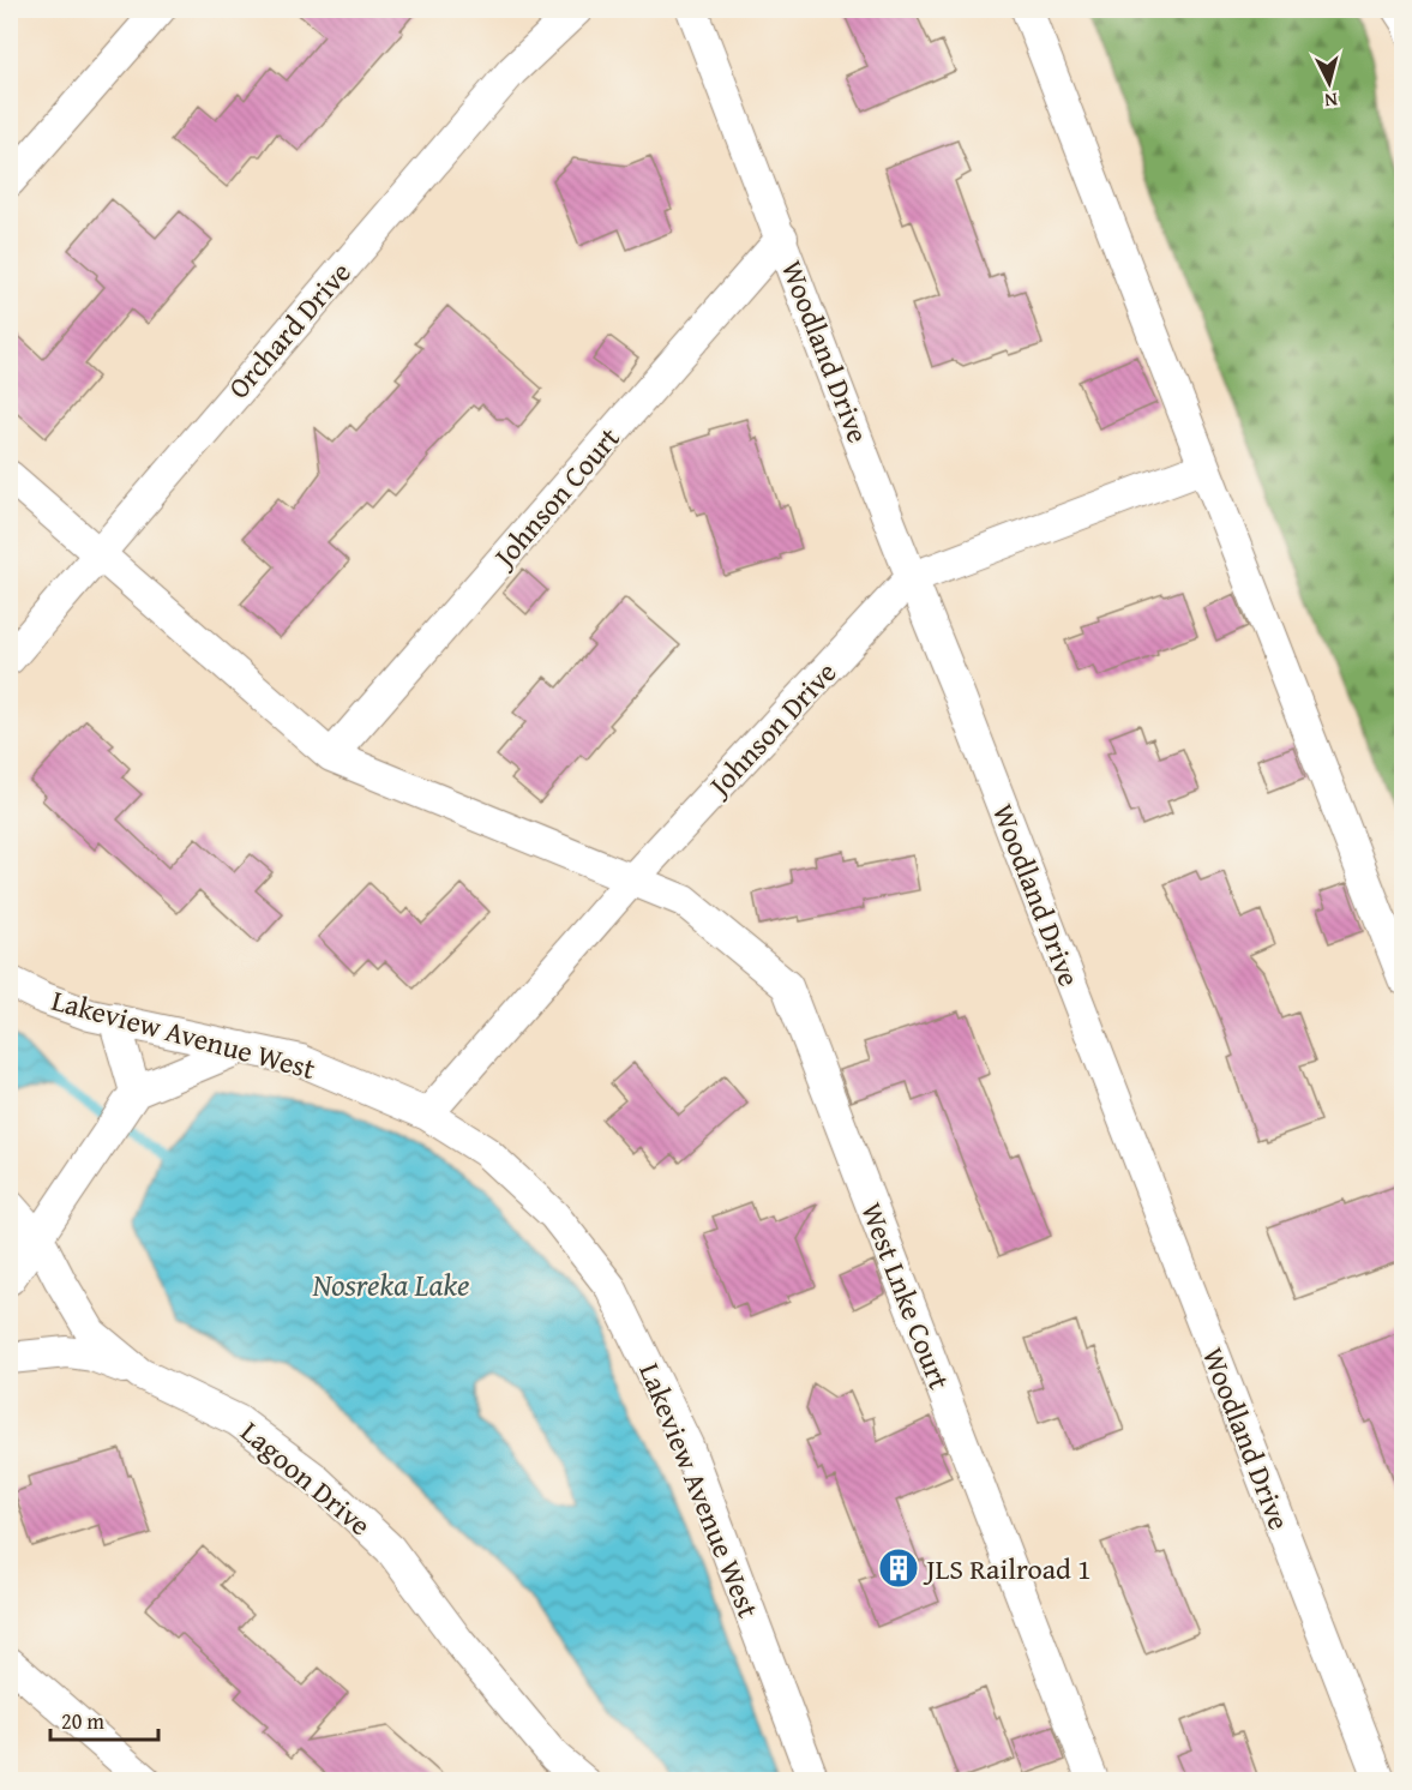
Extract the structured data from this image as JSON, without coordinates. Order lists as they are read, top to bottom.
{
  "streets": {
    "street": [
      "Orchard Drive",
      "Woodland Drive",
      "Johnson Court",
      "Johnson Drive",
      "Lakeview Avenue West",
      "West Lnke Court",
      "Lagoon Drive"
    ]
  },
  "crossings": [
    ["Orchard Drive", "West Lnke Court"],
    ["Woodland Drive", "Johnson Court"],
    ["Woodland Drive", "Johnson Drive"],
    ["Johnson Court", "West Lnke Court"],
    ["Johnson Drive", "Lakeview Avenue West"],
    ["Johnson Drive", "West Lnke Court"]
  ],
  "water": ["Nosreka Lake"],
  "places": {
    "building": ["JLS Railroad 1"]
  },
  "scale_bar": "20 m",
  "north": "bottom"
}
